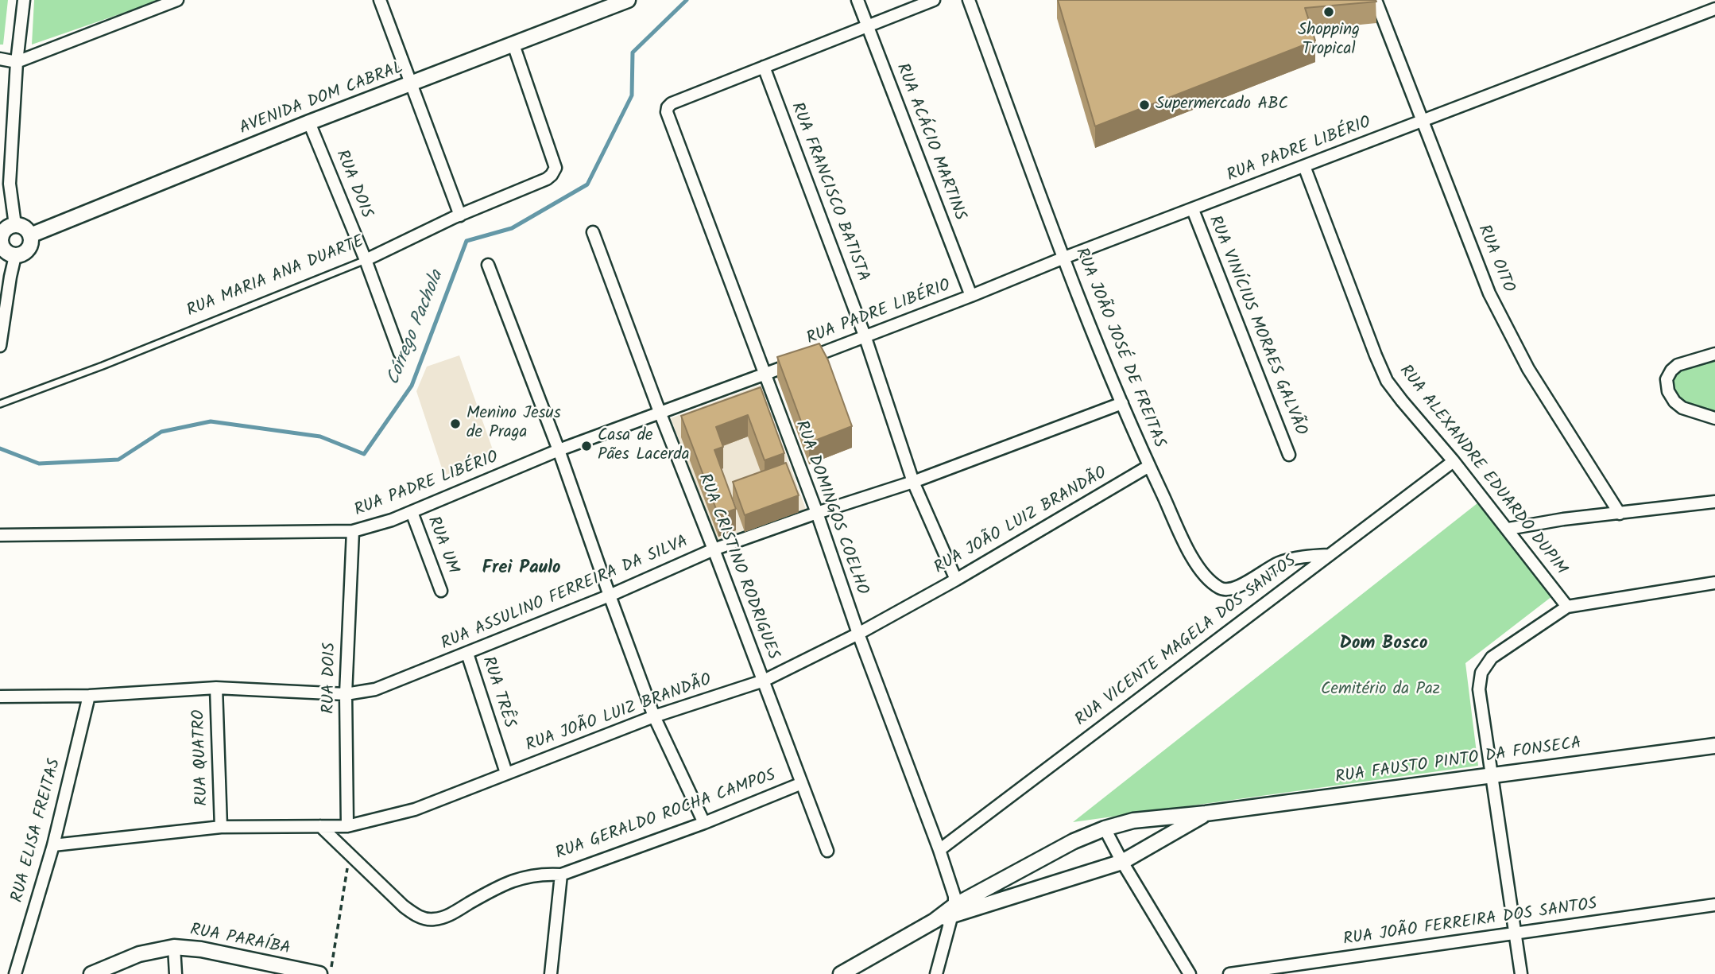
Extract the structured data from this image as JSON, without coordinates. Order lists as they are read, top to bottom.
{
  "streets": {
    "street": [
      "AVENIDA DOM CABRAL",
      "RUA ACÁCIO MARTINS",
      "RUA PADRE LIBÉRIO",
      "RUA DOIS",
      "RUA FRANCISCO BATISTA",
      "RUA OITO",
      "RUA MARIA ANA DUARTE",
      "RUA VINÍCIUS MORAES GALVÃO",
      "RUA JOÃO JOSÉ DE FREITAS",
      "RUA ALEXANDRE EDUARDO DUPIM",
      "RUA DOMINGOS COELHO",
      "RUA JOÃO LUIZ BRANDÃO",
      "RUA UM",
      "RUA CRISTINO RODRIGUES",
      "RUA ASSULINO FERREIRA DA SILVA",
      "RUA VICENTE MAGELA DOS SANTOS",
      "RUA TRÊS",
      "RUA QUATRO",
      "RUA FAUSTO PINTO DA FONSECA",
      "RUA GERALDO ROCHA CAMPOS",
      "RUA ELISA FREITAS",
      "RUA JOÃO FERREIRA DOS SANTOS",
      "RUA PARAÍBA"
    ]
  },
  "crossings": [
    ["AVENIDA DOM CABRAL", "RUA DOIS"],
    ["AVENIDA DOM CABRAL", "RUA MARIA ANA DUARTE"],
    ["RUA ACÁCIO MARTINS", "RUA PADRE LIBÉRIO"],
    ["RUA PADRE LIBÉRIO", "RUA DOIS"],
    ["RUA PADRE LIBÉRIO", "RUA FRANCISCO BATISTA"],
    ["RUA PADRE LIBÉRIO", "RUA OITO"],
    ["RUA PADRE LIBÉRIO", "RUA VINÍCIUS MORAES GALVÃO"],
    ["RUA PADRE LIBÉRIO", "RUA JOÃO JOSÉ DE FREITAS"],
    ["RUA PADRE LIBÉRIO", "RUA ALEXANDRE EDUARDO DUPIM"],
    ["RUA PADRE LIBÉRIO", "RUA DOMINGOS COELHO"],
    ["RUA PADRE LIBÉRIO", "RUA UM"],
    ["RUA PADRE LIBÉRIO", "RUA CRISTINO RODRIGUES"],
    ["RUA DOIS", "RUA MARIA ANA DUARTE"],
    ["RUA DOIS", "RUA JOÃO LUIZ BRANDÃO"],
    ["RUA DOIS", "RUA ASSULINO FERREIRA DA SILVA"],
    ["RUA FRANCISCO BATISTA", "RUA DOMINGOS COELHO"],
    ["RUA FRANCISCO BATISTA", "RUA JOÃO LUIZ BRANDÃO"],
    ["RUA FRANCISCO BATISTA", "RUA ASSULINO FERREIRA DA SILVA"],
    ["RUA JOÃO JOSÉ DE FREITAS", "RUA JOÃO LUIZ BRANDÃO"],
    ["RUA JOÃO JOSÉ DE FREITAS", "RUA ASSULINO FERREIRA DA SILVA"],
    ["RUA JOÃO JOSÉ DE FREITAS", "RUA VICENTE MAGELA DOS SANTOS"],
    ["RUA ALEXANDRE EDUARDO DUPIM", "RUA VICENTE MAGELA DOS SANTOS"],
    ["RUA DOMINGOS COELHO", "RUA JOÃO LUIZ BRANDÃO"],
    ["RUA DOMINGOS COELHO", "RUA ASSULINO FERREIRA DA SILVA"],
    ["RUA DOMINGOS COELHO", "RUA VICENTE MAGELA DOS SANTOS"],
    ["RUA DOMINGOS COELHO", "RUA FAUSTO PINTO DA FONSECA"],
    ["RUA JOÃO LUIZ BRANDÃO", "RUA CRISTINO RODRIGUES"],
    ["RUA JOÃO LUIZ BRANDÃO", "RUA TRÊS"],
    ["RUA JOÃO LUIZ BRANDÃO", "RUA QUATRO"],
    ["RUA JOÃO LUIZ BRANDÃO", "RUA GERALDO ROCHA CAMPOS"],
    ["RUA JOÃO LUIZ BRANDÃO", "RUA ELISA FREITAS"],
    ["RUA CRISTINO RODRIGUES", "RUA ASSULINO FERREIRA DA SILVA"],
    ["RUA CRISTINO RODRIGUES", "RUA GERALDO ROCHA CAMPOS"],
    ["RUA ASSULINO FERREIRA DA SILVA", "RUA TRÊS"],
    ["RUA ASSULINO FERREIRA DA SILVA", "RUA QUATRO"],
    ["RUA ASSULINO FERREIRA DA SILVA", "RUA ELISA FREITAS"]
  ],
  "districts": ["Frei Paulo", "Dom Bosco"],
  "water": ["Córrego Pachola"],
  "parks": ["Cemitério da Paz"],
  "places": [
    "Shopping Tropical",
    "Supermercado ABC",
    "Menino Jesus de Praga",
    "Casa de Pães Lacerda"
  ]
}
